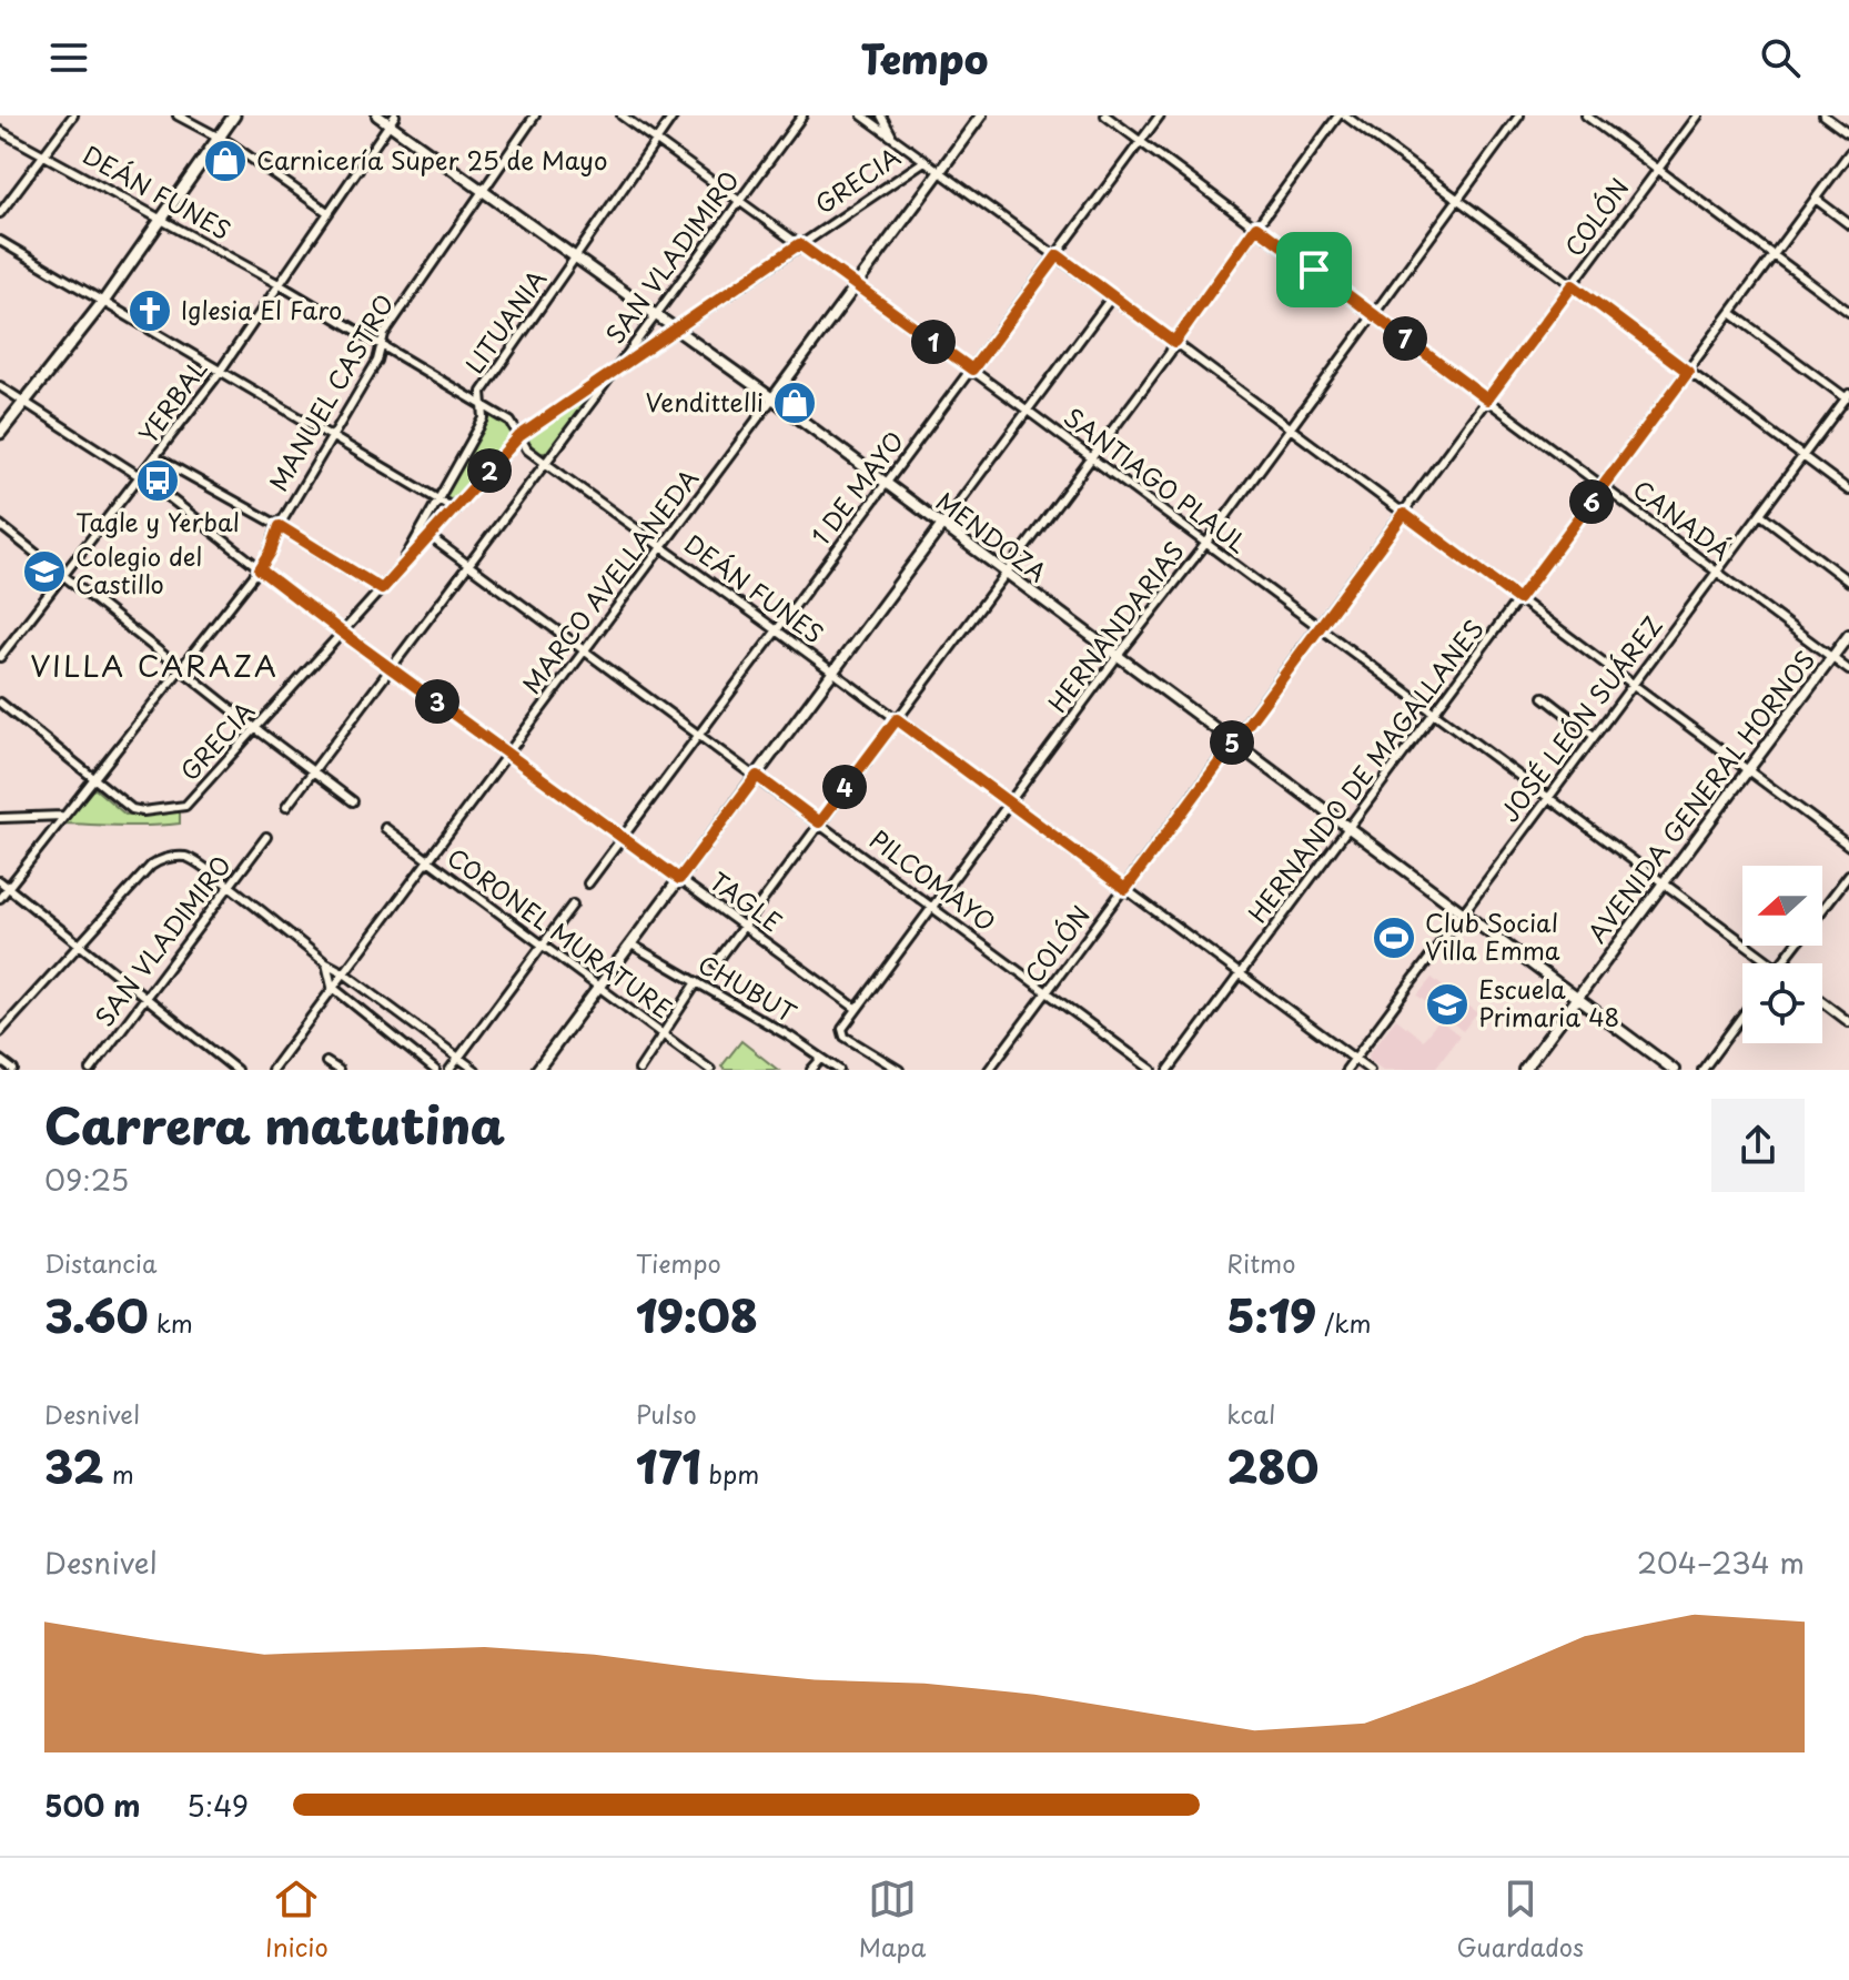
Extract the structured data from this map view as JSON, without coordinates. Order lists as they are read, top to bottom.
{
  "streets": {
    "street": [
      "GRECIA",
      "DEÁN FUNES",
      "COLÓN",
      "SAN VLADIMIRO",
      "LITUANIA",
      "MANUEL CASTRO",
      "YERBAL",
      "SANTIAGO PLAUL",
      "1 DE MAYO",
      "CANADÁ",
      "MENDOZA",
      "MARCO AVELLANEDA",
      "HERNANDARIAS",
      "JOSÉ LEÓN SUÁREZ",
      "HERNANDO DE MAGALLANES",
      "AVENIDA GENERAL HORNOS",
      "PILCOMAYO",
      "TAGLE",
      "CORONEL MURATURE",
      "CHUBUT"
    ]
  },
  "crossings": [
    ["GRECIA", "DEÁN FUNES"],
    ["GRECIA", "SAN VLADIMIRO"],
    ["GRECIA", "LITUANIA"],
    ["GRECIA", "MANUEL CASTRO"],
    ["GRECIA", "SANTIAGO PLAUL"],
    ["GRECIA", "MENDOZA"],
    ["GRECIA", "PILCOMAYO"],
    ["GRECIA", "TAGLE"],
    ["DEÁN FUNES", "COLÓN"],
    ["DEÁN FUNES", "SAN VLADIMIRO"],
    ["DEÁN FUNES", "LITUANIA"],
    ["DEÁN FUNES", "MANUEL CASTRO"],
    ["DEÁN FUNES", "YERBAL"],
    ["DEÁN FUNES", "1 DE MAYO"],
    ["DEÁN FUNES", "MARCO AVELLANEDA"],
    ["DEÁN FUNES", "HERNANDARIAS"],
    ["DEÁN FUNES", "JOSÉ LEÓN SUÁREZ"],
    ["DEÁN FUNES", "HERNANDO DE MAGALLANES"],
    ["COLÓN", "SANTIAGO PLAUL"],
    ["COLÓN", "CANADÁ"],
    ["COLÓN", "MENDOZA"],
    ["COLÓN", "PILCOMAYO"],
    ["SAN VLADIMIRO", "SANTIAGO PLAUL"],
    ["SAN VLADIMIRO", "MENDOZA"],
    ["SAN VLADIMIRO", "PILCOMAYO"],
    ["SAN VLADIMIRO", "TAGLE"],
    ["LITUANIA", "SANTIAGO PLAUL"],
    ["LITUANIA", "MENDOZA"],
    ["MANUEL CASTRO", "MENDOZA"],
    ["MANUEL CASTRO", "TAGLE"],
    ["YERBAL", "MENDOZA"],
    ["YERBAL", "TAGLE"],
    ["SANTIAGO PLAUL", "1 DE MAYO"],
    ["SANTIAGO PLAUL", "MARCO AVELLANEDA"],
    ["SANTIAGO PLAUL", "HERNANDARIAS"],
    ["SANTIAGO PLAUL", "JOSÉ LEÓN SUÁREZ"],
    ["SANTIAGO PLAUL", "HERNANDO DE MAGALLANES"],
    ["SANTIAGO PLAUL", "AVENIDA GENERAL HORNOS"],
    ["1 DE MAYO", "CANADÁ"],
    ["1 DE MAYO", "MENDOZA"],
    ["1 DE MAYO", "PILCOMAYO"],
    ["1 DE MAYO", "TAGLE"],
    ["CANADÁ", "HERNANDARIAS"],
    ["CANADÁ", "JOSÉ LEÓN SUÁREZ"],
    ["CANADÁ", "HERNANDO DE MAGALLANES"],
    ["CANADÁ", "AVENIDA GENERAL HORNOS"],
    ["MENDOZA", "MARCO AVELLANEDA"],
    ["MENDOZA", "HERNANDARIAS"],
    ["MENDOZA", "JOSÉ LEÓN SUÁREZ"],
    ["MENDOZA", "HERNANDO DE MAGALLANES"],
    ["MENDOZA", "AVENIDA GENERAL HORNOS"],
    ["MARCO AVELLANEDA", "PILCOMAYO"],
    ["MARCO AVELLANEDA", "TAGLE"],
    ["MARCO AVELLANEDA", "CORONEL MURATURE"],
    ["HERNANDARIAS", "PILCOMAYO"],
    ["HERNANDARIAS", "TAGLE"]
  ],
  "districts": ["VILLA CARAZA"],
  "places": {
    "shop": ["Carnicería Super 25 de Mayo", "Vendittelli"],
    "church": ["Iglesia El Faro"],
    "bus stop": ["Tagle y Yerbal"],
    "school or university": ["Colegio del Castillo", "Escuela Primaria 48"],
    "sports": ["Club Social Villa Emma"]
  },
  "north": "left",
  "page": {
    "header": "Tempo",
    "pins": [
      "7",
      "1",
      "2",
      "6",
      "3",
      "5",
      "4"
    ],
    "heading": ["Carrera matutina", "09:25"],
    "stats": [
      ["Distancia", "3.60 km"],
      ["Tiempo", "19:08"],
      ["Ritmo", "5:19 /km"],
      ["Desnivel", "32 m"],
      ["Pulso", "171 bpm"],
      ["kcal", "280"]
    ],
    "chart": ["Desnivel", "204–234 m"],
    "list": [
      {
        "name": "500 m",
        "note": "5:49"
      }
    ],
    "tabs": ["Inicio", "Mapa", "Guardados"]
  }
}
